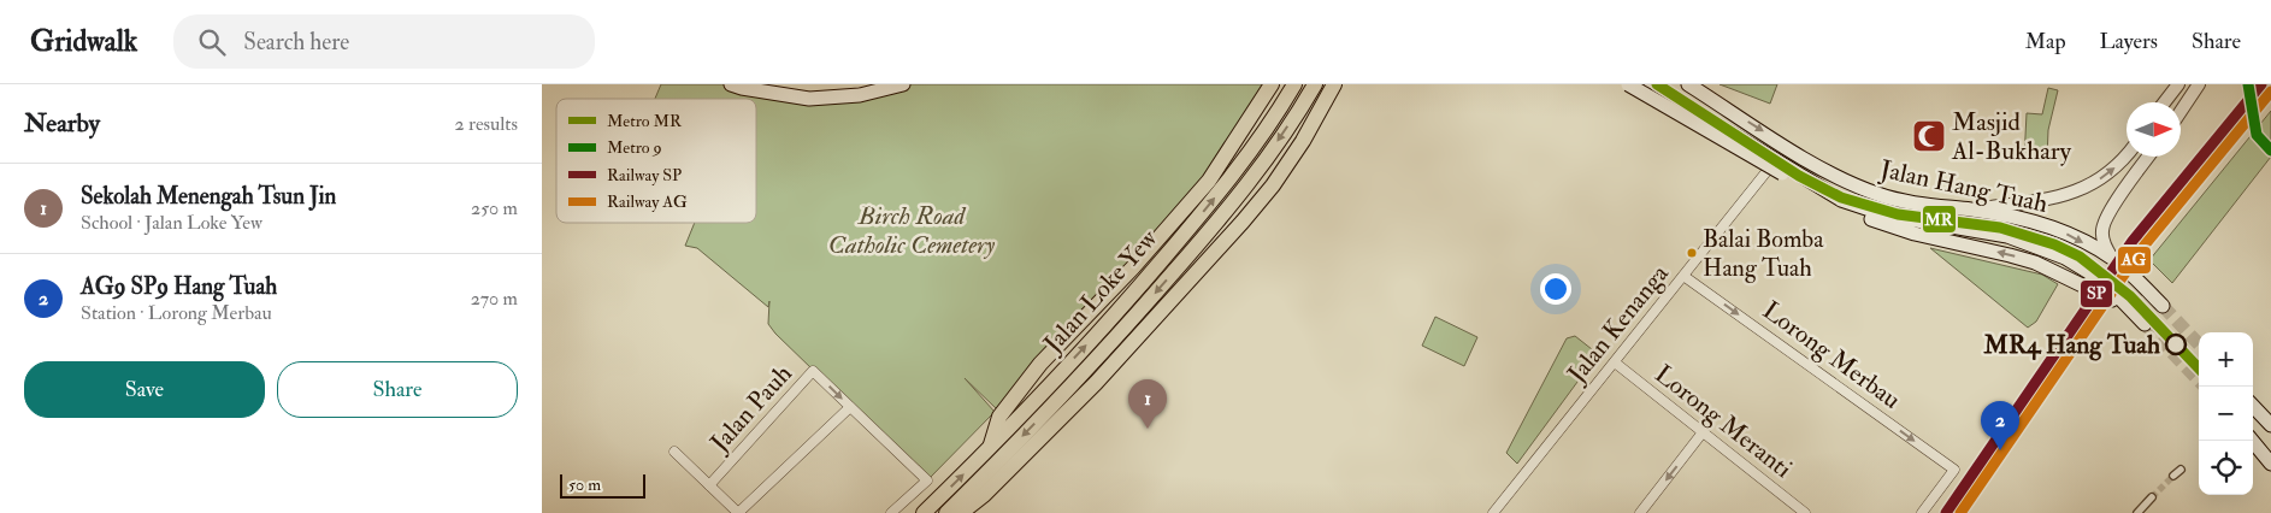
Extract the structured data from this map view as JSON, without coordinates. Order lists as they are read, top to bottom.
{
  "streets": {
    "highway": ["Jalan Loke Yew"],
    "main road": ["Jalan Hang Tuah"],
    "street": [
      "Jalan Kenanga",
      "Lorong Merbau",
      "Jalan Pauh",
      "Lorong Meranti"
    ]
  },
  "crossings": [
    ["Jalan Hang Tuah", "Jalan Kenanga"],
    ["Jalan Kenanga", "Lorong Merbau"],
    ["Jalan Kenanga", "Lorong Meranti"]
  ],
  "one_way": ["Lorong Merbau"],
  "parks": ["Birch Road Catholic Cemetery"],
  "places": {
    "mosque": ["Masjid Al-Bukhary"],
    "other": ["Balai Bomba Hang Tuah", "MR4 Hang Tuah"]
  },
  "lines": [
    "metro line MR",
    "metro line 9",
    "rail line SP",
    "rail line AG"
  ],
  "legend": [
    "Metro MR",
    "Metro 9",
    "Railway SP",
    "Railway AG"
  ],
  "scale_bar": "50 m",
  "north": "right",
  "page": {
    "header": "Gridwalk",
    "search": "Search here",
    "nav": ["Map", "Layers", "Share"],
    "heading": ["Nearby", "2 results"],
    "list": [
      {
        "mark": "1",
        "name": "Sekolah Menengah Tsun Jin",
        "note": "School · Jalan Loke Yew",
        "value": "250 m"
      },
      {
        "mark": "2",
        "name": "AG9 SP9 Hang Tuah",
        "note": "Station · Lorong Merbau",
        "value": "270 m"
      }
    ],
    "map_buttons": ["+", "−"],
    "buttons": ["Save", "Share"],
    "pins": ["1", "2"],
    "scale": "50 m"
  }
}
